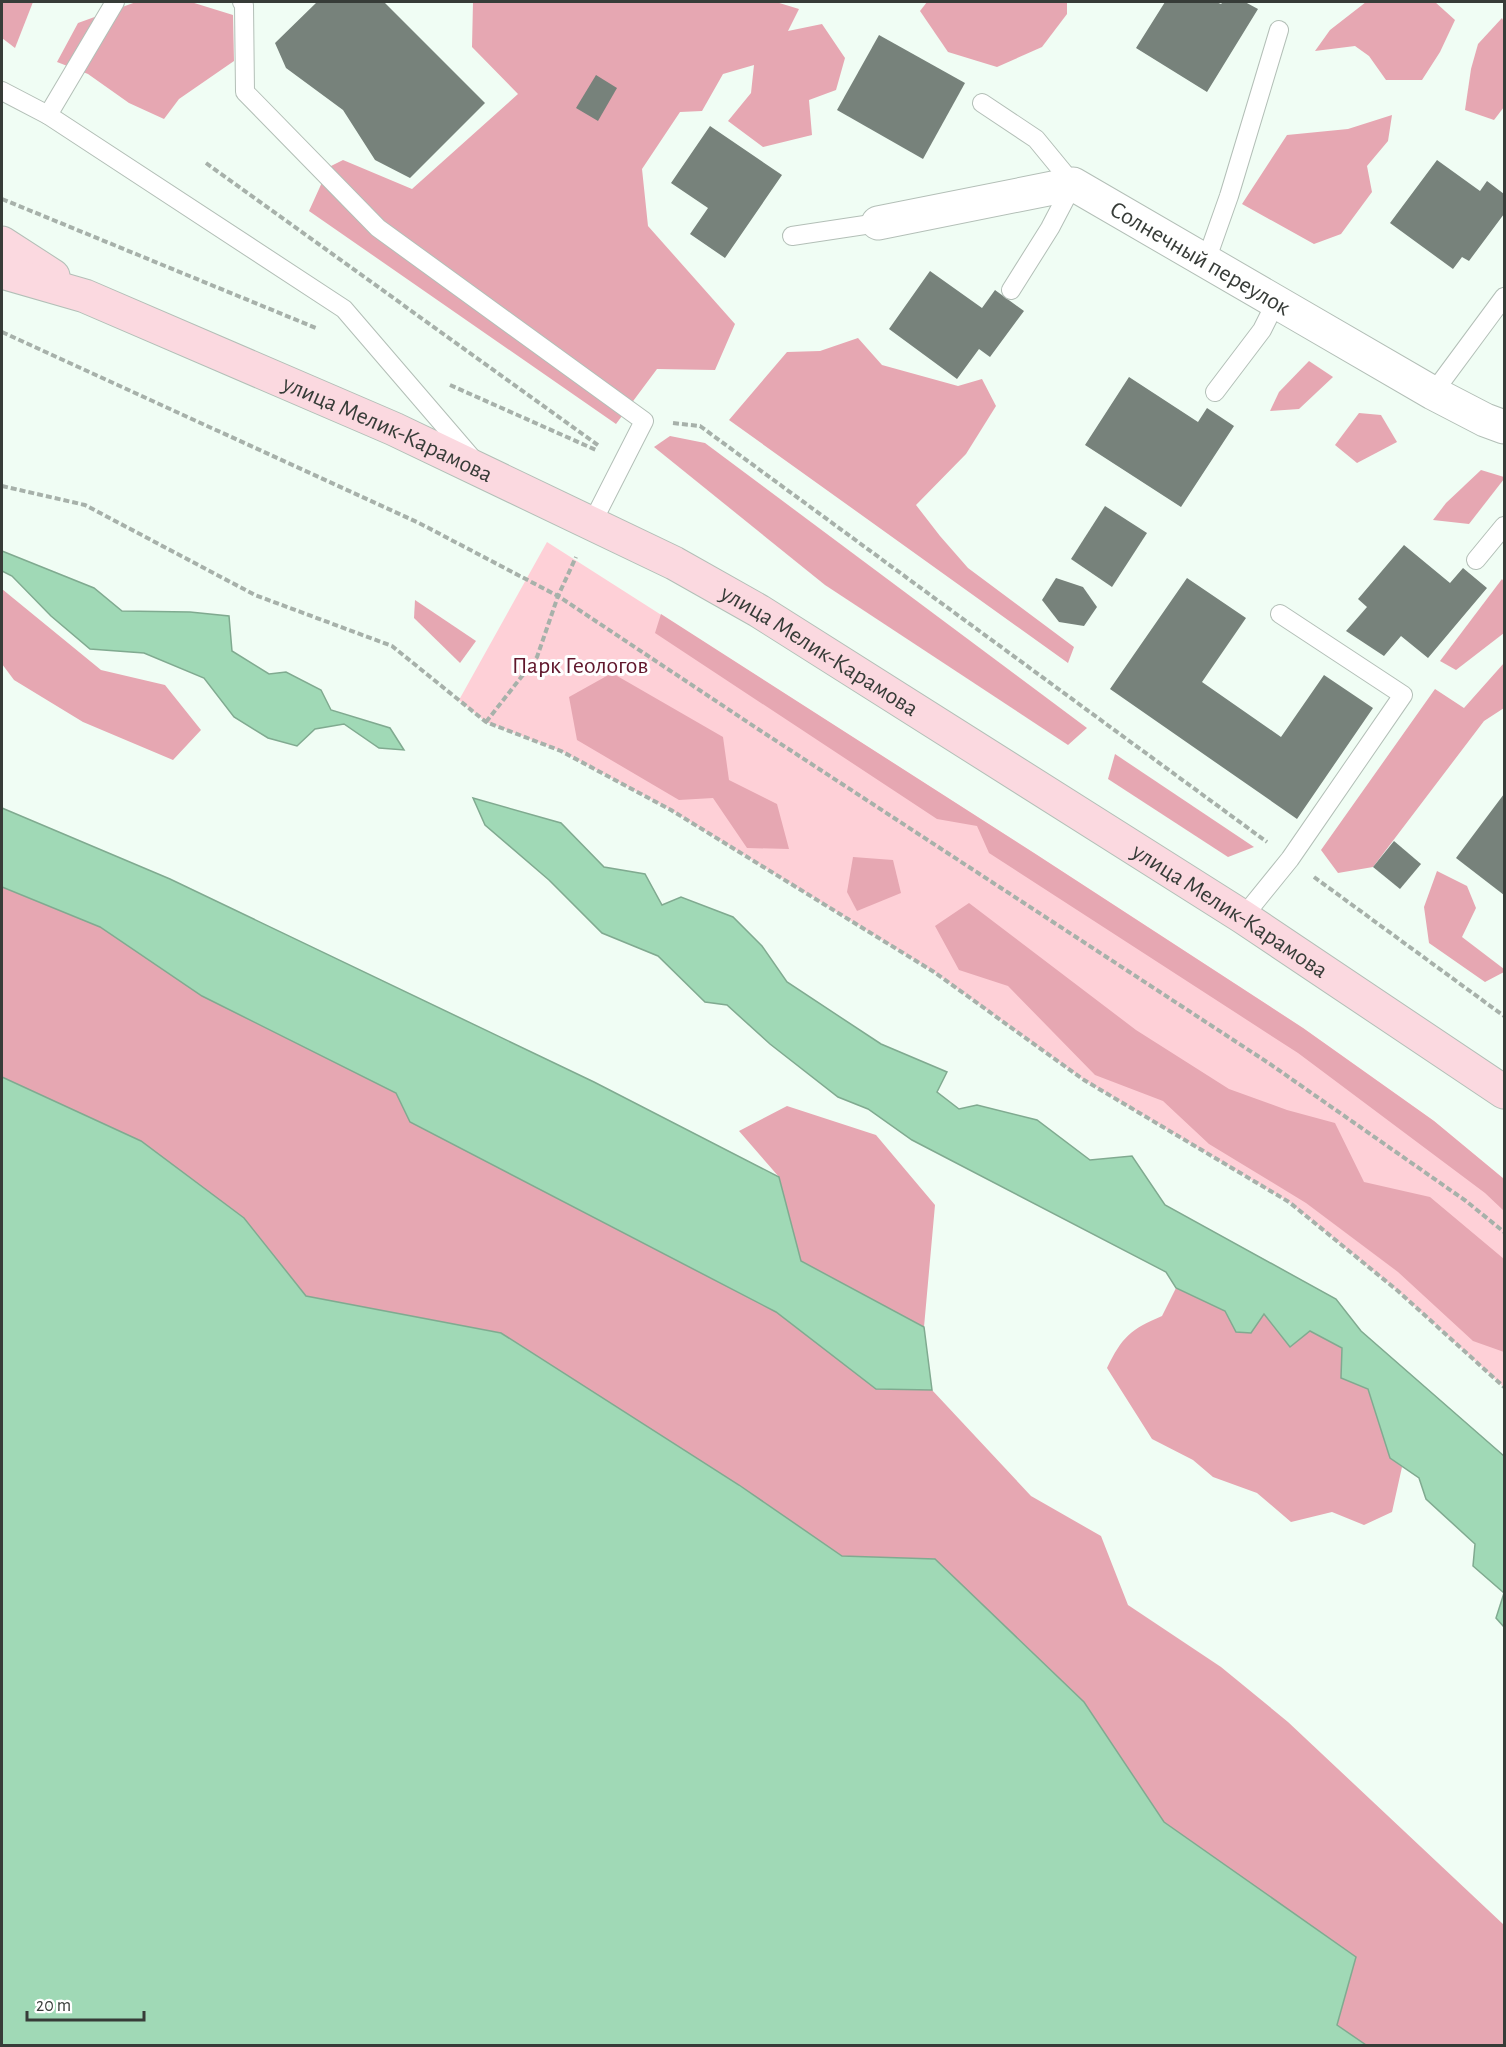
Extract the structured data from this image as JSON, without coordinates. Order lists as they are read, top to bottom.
{
  "streets": {
    "main road": ["улица Мелик-Карамова"],
    "street": ["Солнечный переулок"]
  },
  "parks": ["Парк Геологов"],
  "scale_bar": "20 m"
}
